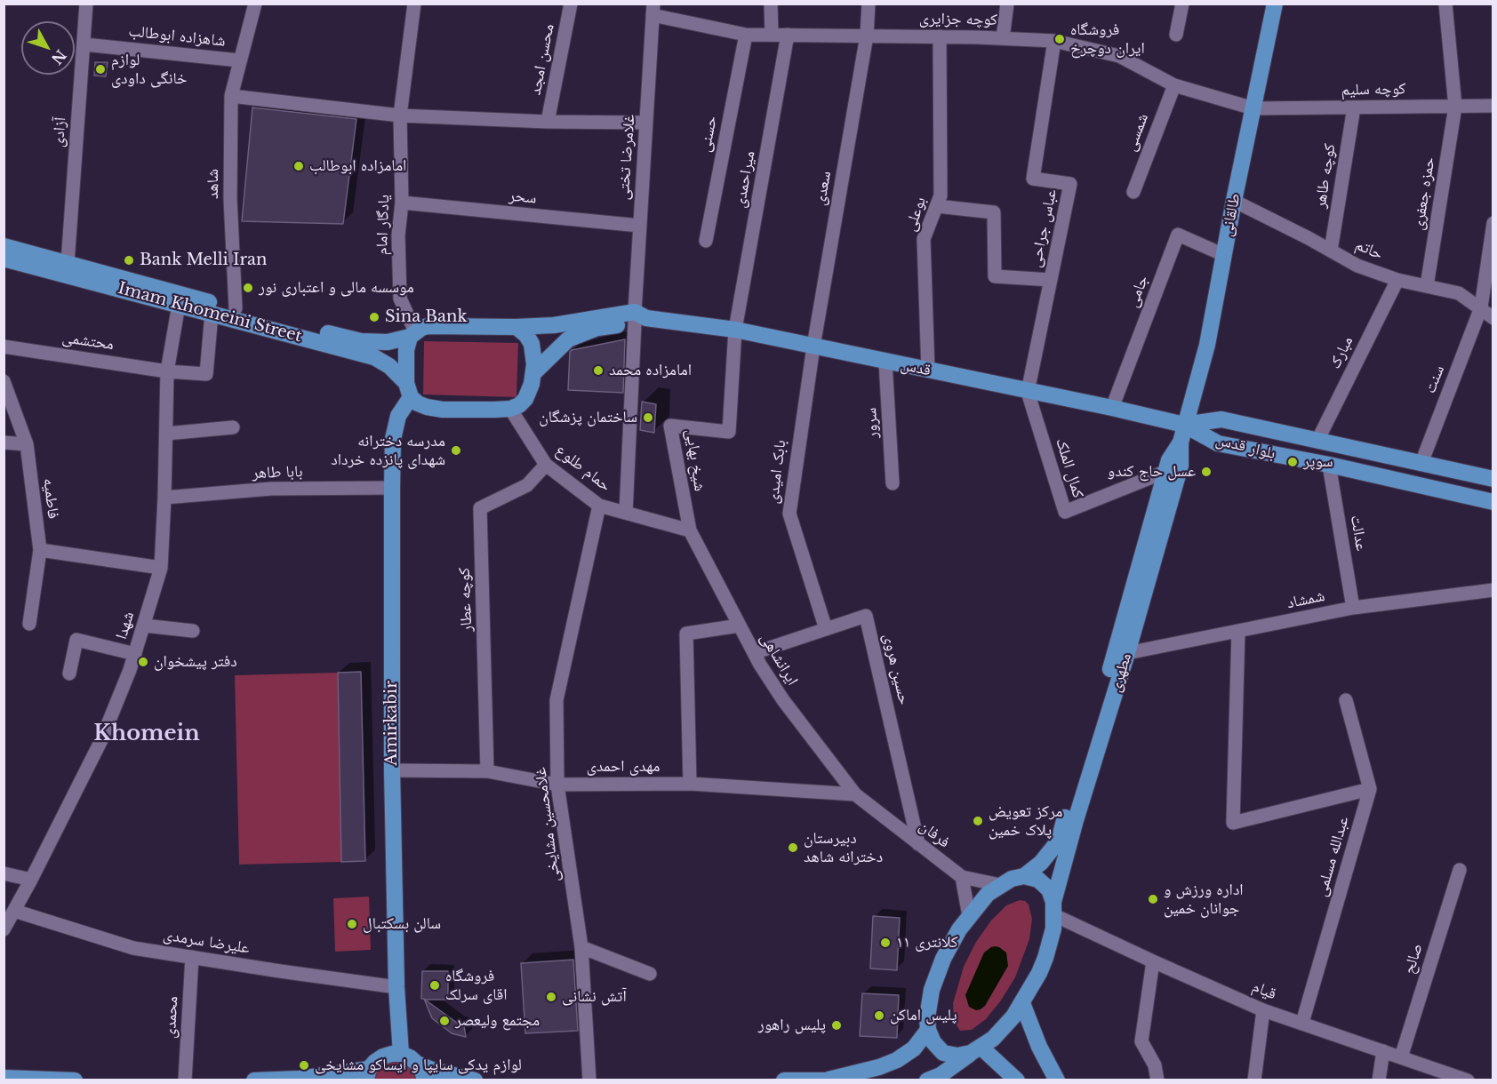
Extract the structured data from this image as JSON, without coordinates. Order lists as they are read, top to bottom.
{
  "streets": {
    "main road": [
      "طالقانی",
      "Imam Khomeini Street",
      "قدس",
      "بلوار قدس",
      "مطهری",
      "Amirkabir"
    ],
    "street": [
      "کوچه جزایری",
      "شاهزاده ابوطالب",
      "محسن امجد",
      "کوچه سلیم",
      "آزادی",
      "شمسی",
      "حسنی",
      "غلامرضا تختی",
      "کوچه طاهر",
      "میراحمدی",
      "شاهد",
      "سعدی",
      "حمزه جعفری",
      "سحر",
      "بوعلی",
      "یادگار امام",
      "عباس جراحی",
      "حاتم",
      "جامی",
      "محتشمی",
      "مبارک",
      "سنت",
      "سرور",
      "شیخ بهایی",
      "حمام طلوع",
      "کمال الملک",
      "بابک امیدی",
      "بابا طاهر",
      "فاطمیه",
      "عدالت",
      "کوچه عطار",
      "شمشاد",
      "شهدا",
      "ایرانشاهی",
      "حسین هروی",
      "مهدی احمدی",
      "غلامحسین مشایخی",
      "فرفان",
      "عبدالله مسلمی",
      "علیرضا سرمدی",
      "صالح",
      "قیام",
      "محمدی"
    ]
  },
  "crossings": [
    ["کوچه جزایری", "کوچه سلیم"],
    ["کوچه جزایری", "شمسی"],
    ["کوچه جزایری", "حسنی"],
    ["کوچه جزایری", "غلامرضا تختی"],
    ["کوچه جزایری", "میراحمدی"],
    ["کوچه جزایری", "سعدی"],
    ["کوچه جزایری", "بوعلی"],
    ["کوچه جزایری", "طالقانی"],
    ["کوچه جزایری", "عباس جراحی"],
    ["شاهزاده ابوطالب", "آزادی"],
    ["شاهزاده ابوطالب", "شاهد"],
    ["کوچه سلیم", "کوچه طاهر"],
    ["کوچه سلیم", "حمزه جعفری"],
    ["کوچه سلیم", "طالقانی"],
    ["آزادی", "Imam Khomeini Street"],
    ["غلامرضا تختی", "سحر"],
    ["غلامرضا تختی", "قدس"],
    ["غلامرضا تختی", "حمام طلوع"],
    ["کوچه طاهر", "حاتم"],
    ["میراحمدی", "قدس"],
    ["میراحمدی", "شیخ بهایی"],
    ["شاهد", "Imam Khomeini Street"],
    ["سعدی", "قدس"],
    ["سعدی", "بابک امیدی"],
    ["حمزه جعفری", "حاتم"],
    ["سحر", "یادگار امام"],
    ["بوعلی", "قدس"],
    ["طالقانی", "حاتم"],
    ["طالقانی", "جامی"],
    ["طالقانی", "قدس"],
    ["طالقانی", "بلوار قدس"],
    ["طالقانی", "مطهری"],
    ["یادگار امام", "Imam Khomeini Street"],
    ["یادگار امام", "قدس"],
    ["یادگار امام", "حمام طلوع"],
    ["یادگار امام", "Amirkabir"],
    ["عباس جراحی", "قدس"],
    ["عباس جراحی", "کمال الملک"],
    ["حاتم", "مبارک"],
    ["حاتم", "سنت"],
    ["جامی", "قدس"],
    ["Imam Khomeini Street", "محتشمی"],
    ["Imam Khomeini Street", "قدس"],
    ["Imam Khomeini Street", "حمام طلوع"],
    ["Imam Khomeini Street", "شهدا"],
    ["Imam Khomeini Street", "Amirkabir"],
    ["محتشمی", "شهدا"],
    ["مبارک", "بلوار قدس"],
    ["قدس", "سرور"],
    ["قدس", "بلوار قدس"],
    ["قدس", "شیخ بهایی"],
    ["قدس", "حمام طلوع"],
    ["قدس", "کمال الملک"],
    ["قدس", "بابک امیدی"],
    ["قدس", "مطهری"],
    ["قدس", "Amirkabir"],
    ["سنت", "بلوار قدس"],
    ["بلوار قدس", "عدالت"],
    ["بلوار قدس", "مطهری"],
    ["شیخ بهایی", "حمام طلوع"],
    ["شیخ بهایی", "ایرانشاهی"],
    ["حمام طلوع", "کوچه عطار"],
    ["حمام طلوع", "ایرانشاهی"],
    ["حمام طلوع", "Amirkabir"],
    ["حمام طلوع", "غلامحسین مشایخی"],
    ["کمال الملک", "مطهری"],
    ["بابک امیدی", "حسین هروی"],
    ["بابا طاهر", "شهدا"],
    ["بابا طاهر", "Amirkabir"],
    ["عدالت", "شمشاد"],
    ["کوچه عطار", "مهدی احمدی"],
    ["شمشاد", "مطهری"],
    ["شهدا", "علیرضا سرمدی"],
    ["ایرانشاهی", "حسین هروی"],
    ["ایرانشاهی", "مهدی احمدی"],
    ["ایرانشاهی", "فرفان"],
    ["حسین هروی", "فرفان"],
    ["مطهری", "قیام"],
    ["Amirkabir", "مهدی احمدی"],
    ["Amirkabir", "علیرضا سرمدی"],
    ["مهدی احمدی", "غلامحسین مشایخی"],
    ["مهدی احمدی", "فرفان"],
    ["عبدالله مسلمی", "قیام"],
    ["علیرضا سرمدی", "محمدی"],
    ["صالح", "قیام"]
  ],
  "districts": ["Khomein"],
  "places": [
    "فروشگاه ایران دوچرخ",
    "لوازم خانگی داودی",
    "امامزاده ابوطالب",
    "Bank Melli Iran",
    "موسسه مالی و اعتباری نور",
    "Sina Bank",
    "امامزاده محمد",
    "ساختمان پزشگان",
    "مدرسه دخترانه شهدای پانزده خرداد",
    "سوپر",
    "عسل حاج کندو",
    "دفتر پیشخوان",
    "مرکز تعویض پلاک خمین",
    "دبیرستان دخترانه شاهد",
    "اداره ورزش و جوانان خمین",
    "سالن بسکتبال",
    "کلانتری ۱۱",
    "فروشگاه اقای سرلک",
    "آتش نشانی",
    "پلیس اماکن",
    "مجتمع ولیعصر",
    "پلیس راهور",
    "لوازم یدکی سایپا و ایساکو مشایخی"
  ],
  "north": "bottom right"
}
